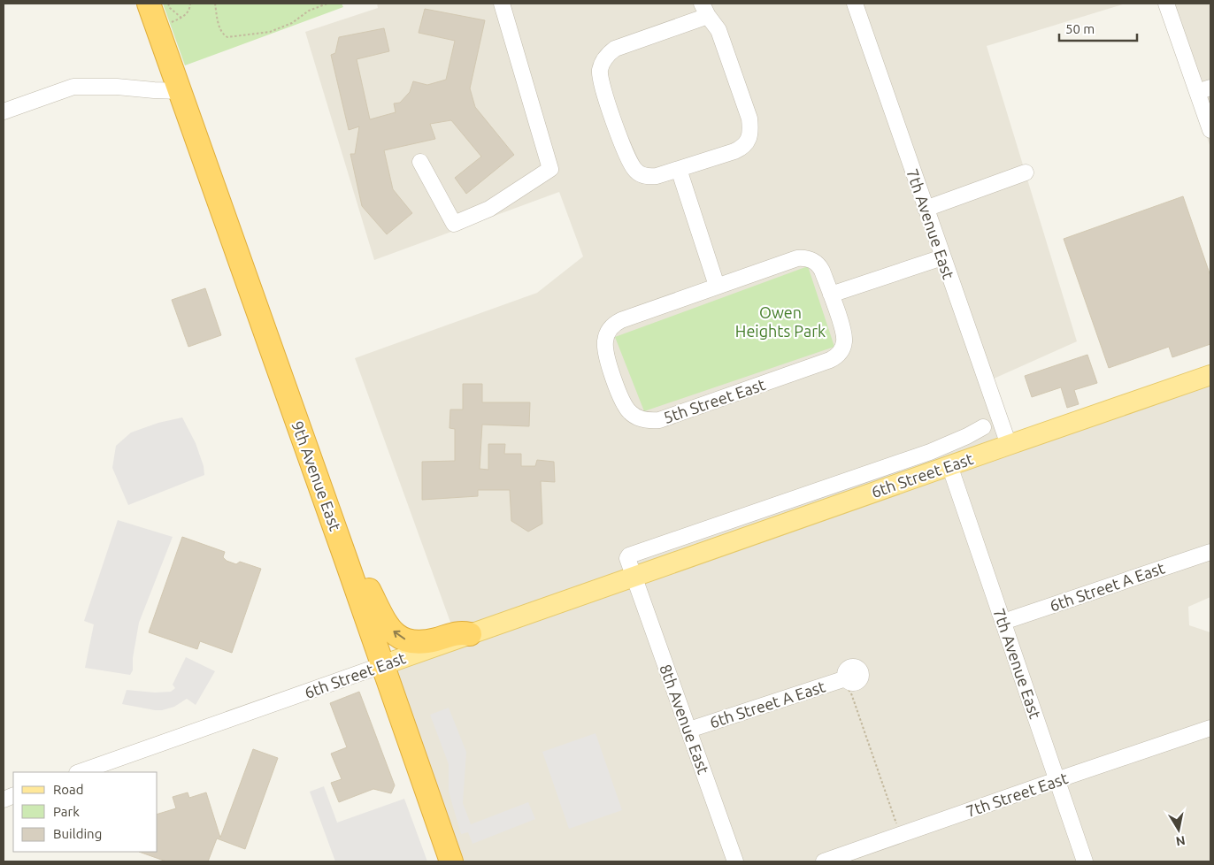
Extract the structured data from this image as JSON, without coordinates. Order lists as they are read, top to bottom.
{
  "streets": {
    "highway": ["9th Avenue East"],
    "main road": ["6th Street East"],
    "street": [
      "7th Avenue East",
      "5th Street East",
      "6th Street A East",
      "8th Avenue East",
      "7th Street East"
    ]
  },
  "crossings": [
    ["7th Avenue East", "6th Street East"],
    ["7th Avenue East", "6th Street A East"],
    ["7th Avenue East", "7th Street East"],
    ["6th Street East", "9th Avenue East"],
    ["6th Street East", "8th Avenue East"],
    ["6th Street A East", "8th Avenue East"]
  ],
  "parks": ["Owen Heights Park"],
  "legend": ["Road", "Park", "Building"],
  "scale_bar": "50 m",
  "north": "bottom"
}
